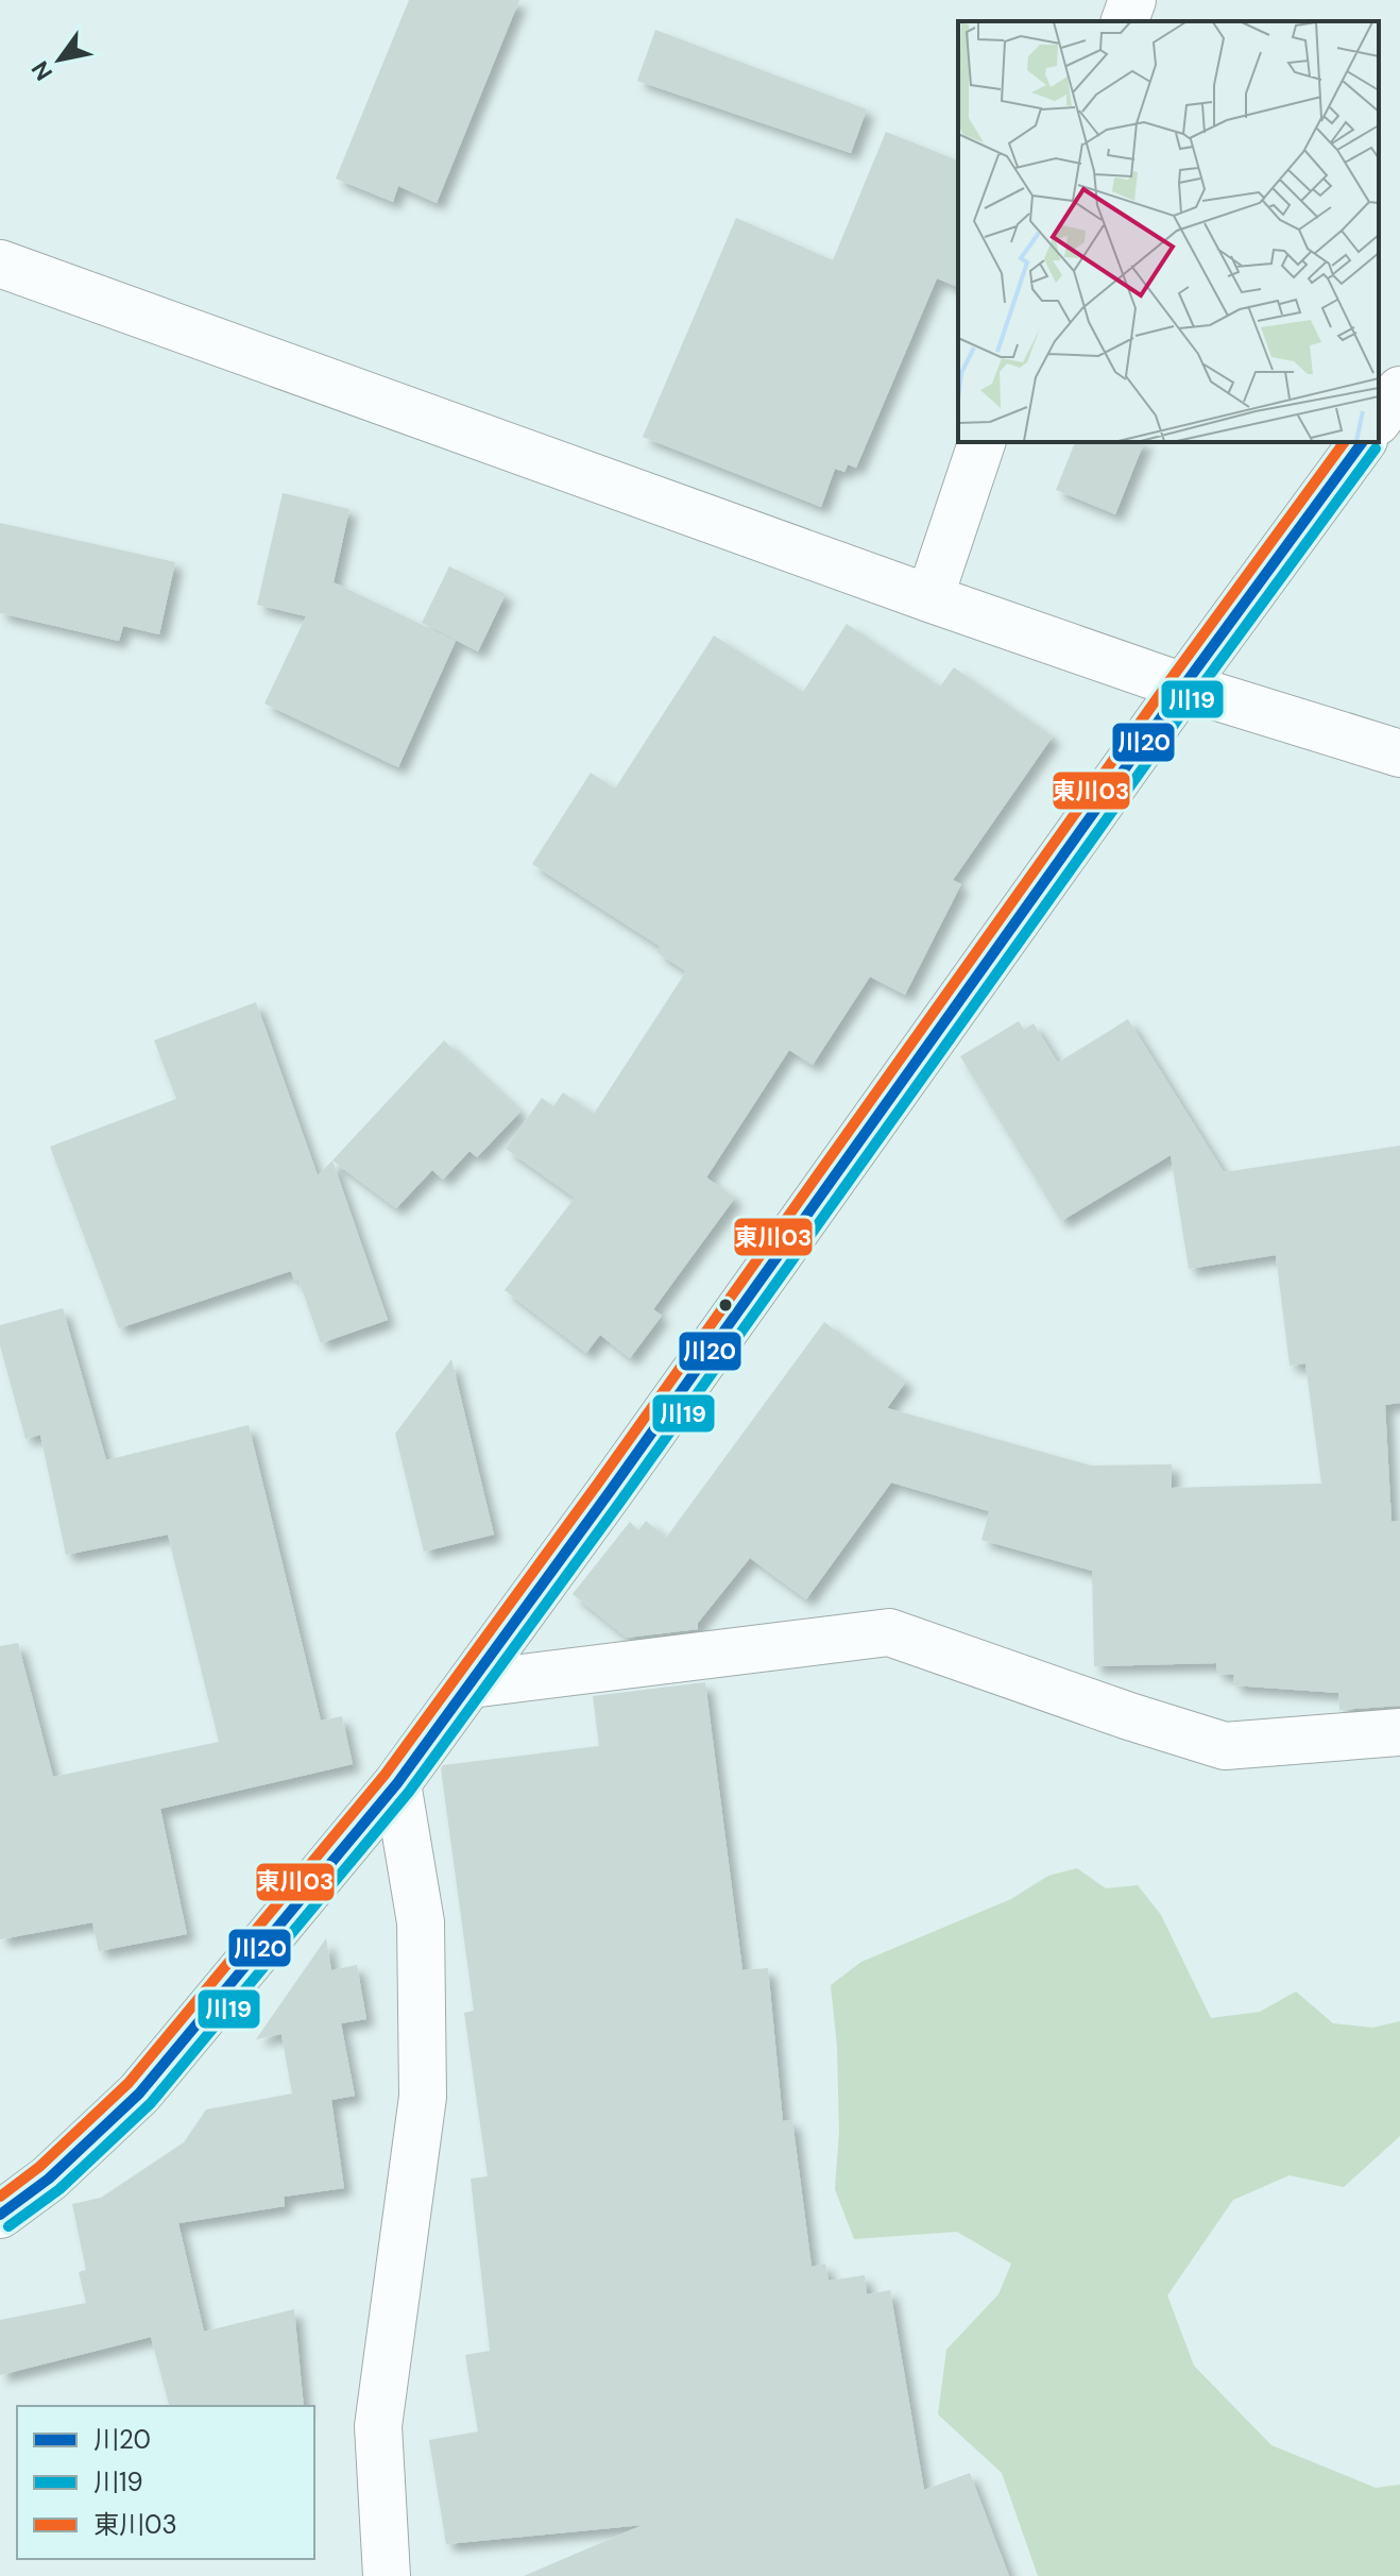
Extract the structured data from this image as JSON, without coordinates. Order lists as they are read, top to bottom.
{
  "lines": ["transit line 川20", "transit line 東川03", "transit line 川19"],
  "legend": ["川20", "川19", "東川03"],
  "north": "bottom left"
}
